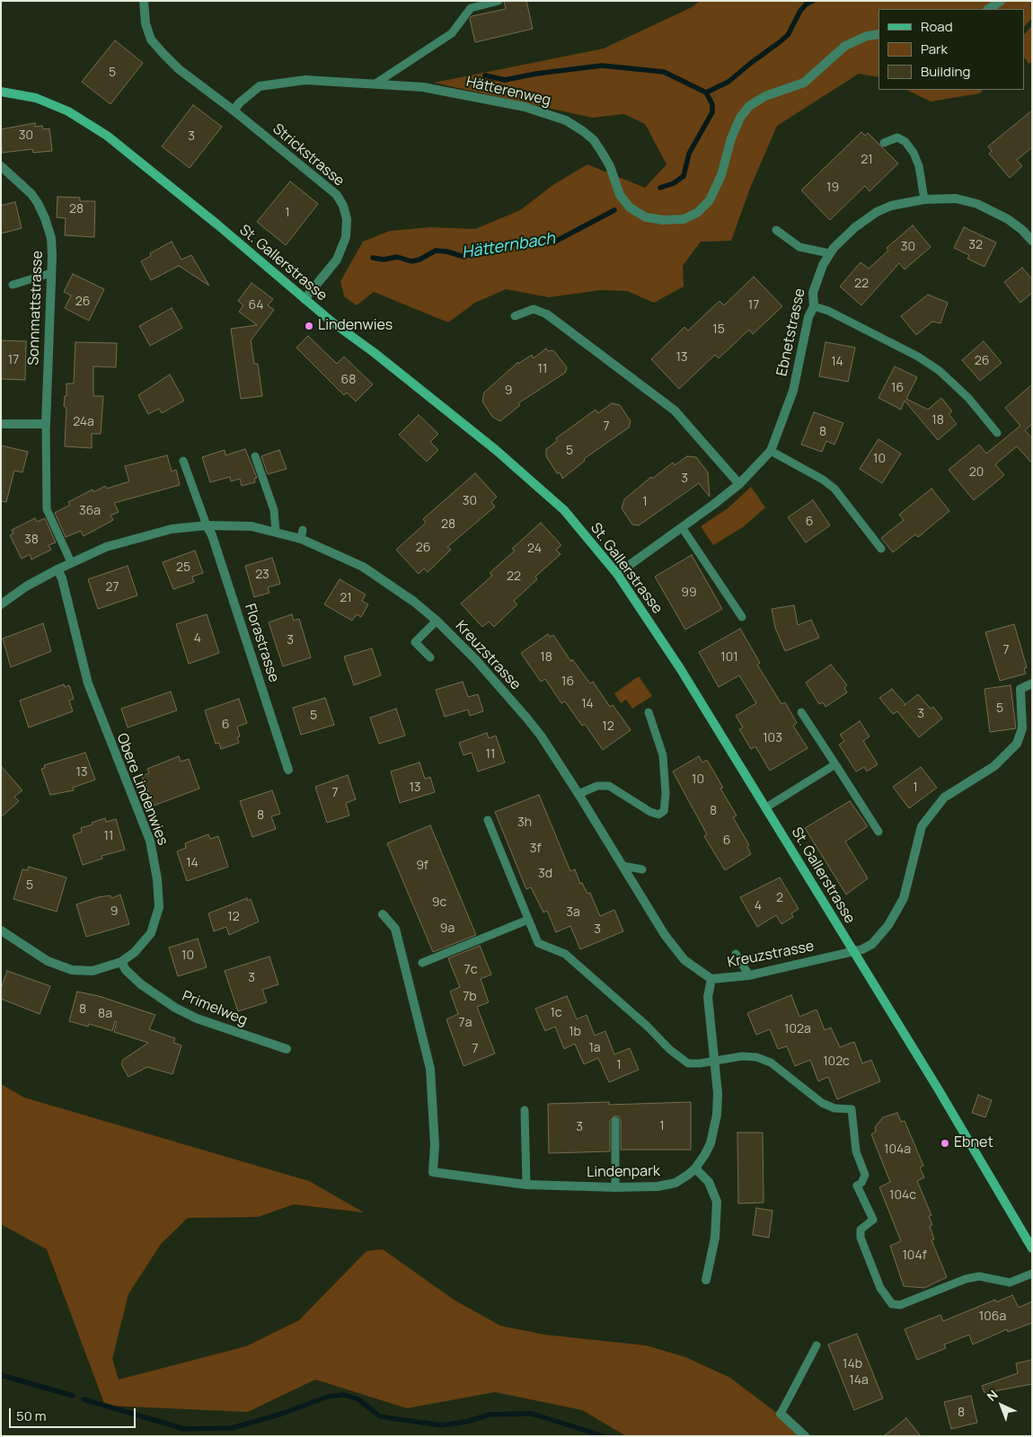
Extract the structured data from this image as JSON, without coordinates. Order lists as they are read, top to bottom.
{
  "streets": {
    "street": [
      "Hätterenweg",
      "Strickstrasse",
      "St. Gallerstrasse",
      "Sonnmattstrasse",
      "Ebnetstrasse",
      "Florastrasse",
      "Kreuzstrasse",
      "Obere Lindenwies",
      "Primelweg",
      "Lindenpark"
    ]
  },
  "crossings": [
    ["Hätterenweg", "Strickstrasse"],
    ["Strickstrasse", "St. Gallerstrasse"],
    ["St. Gallerstrasse", "Ebnetstrasse"],
    ["St. Gallerstrasse", "Kreuzstrasse"],
    ["Florastrasse", "Kreuzstrasse"],
    ["Kreuzstrasse", "Obere Lindenwies"],
    ["Kreuzstrasse", "Lindenpark"],
    ["Obere Lindenwies", "Primelweg"]
  ],
  "water": ["Hätternbach"],
  "places": ["Lindenwies", "Ebnet"],
  "house_numbers": [
    "5",
    "30",
    "3",
    "21",
    "19",
    "28",
    "1",
    "32",
    "30",
    "22",
    "26",
    "64",
    "17",
    "15",
    "13",
    "17",
    "26",
    "14",
    "11",
    "68",
    "16",
    "9",
    "18",
    "24a",
    "7",
    "8",
    "5",
    "10",
    "20",
    "3",
    "30",
    "1",
    "36a",
    "6",
    "28",
    "38",
    "26",
    "24",
    "25",
    "23",
    "22",
    "27",
    "99",
    "21",
    "4",
    "3",
    "7",
    "18",
    "101",
    "16",
    "14",
    "5",
    "3",
    "5",
    "6",
    "12",
    "103",
    "11",
    "13",
    "10",
    "13",
    "1",
    "7",
    "8",
    "8",
    "3h",
    "11",
    "6",
    "3f",
    "14",
    "9f",
    "3d",
    "5",
    "2",
    "9c",
    "4",
    "9",
    "3a",
    "12",
    "9a",
    "3",
    "10",
    "7c",
    "3",
    "7b",
    "8",
    "1c",
    "8a",
    "7a",
    "102a",
    "1b",
    "1a",
    "7",
    "102c",
    "1",
    "1",
    "3",
    "104a",
    "104c",
    "104f",
    "106a",
    "14b",
    "14a",
    "8"
  ],
  "legend": ["Road", "Park", "Building"],
  "scale_bar": "50 m",
  "north": "top left"
}
